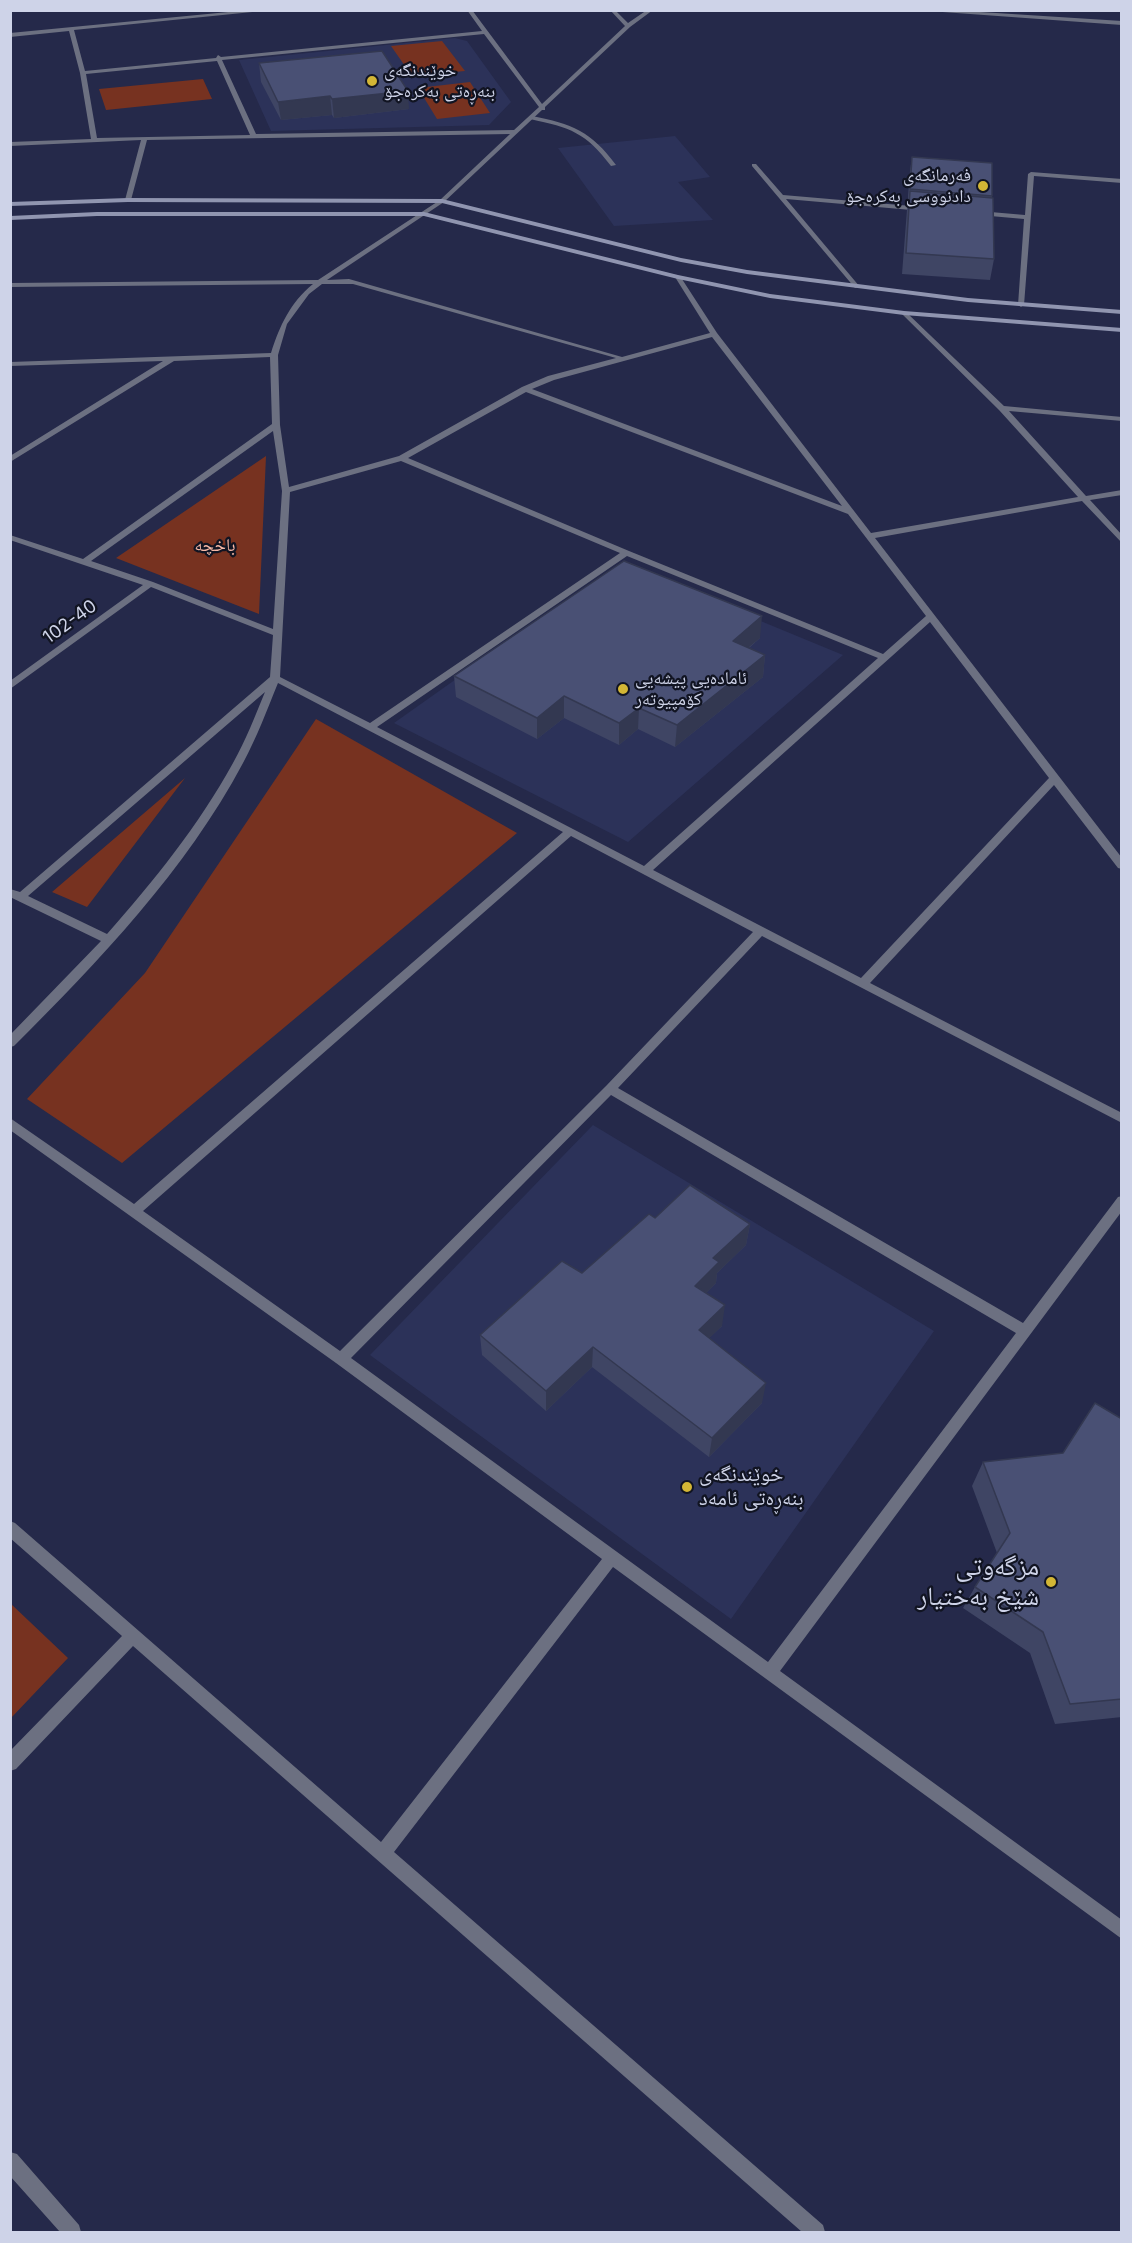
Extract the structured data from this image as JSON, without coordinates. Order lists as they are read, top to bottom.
{
  "streets": {
    "street": ["102-40"]
  },
  "parks": ["باخچە"],
  "places": [
    "خوێندنگەی بنەڕەتی بەکرەجۆ",
    "فەرمانگەی دادنووسی بەکرەجۆ",
    "ئامادەیی پیشەیی کۆمپیوتەر",
    "خوێندنگەی بنەڕەتی ئامەد",
    "مزگەوتی شێخ بەختیار"
  ]
}
